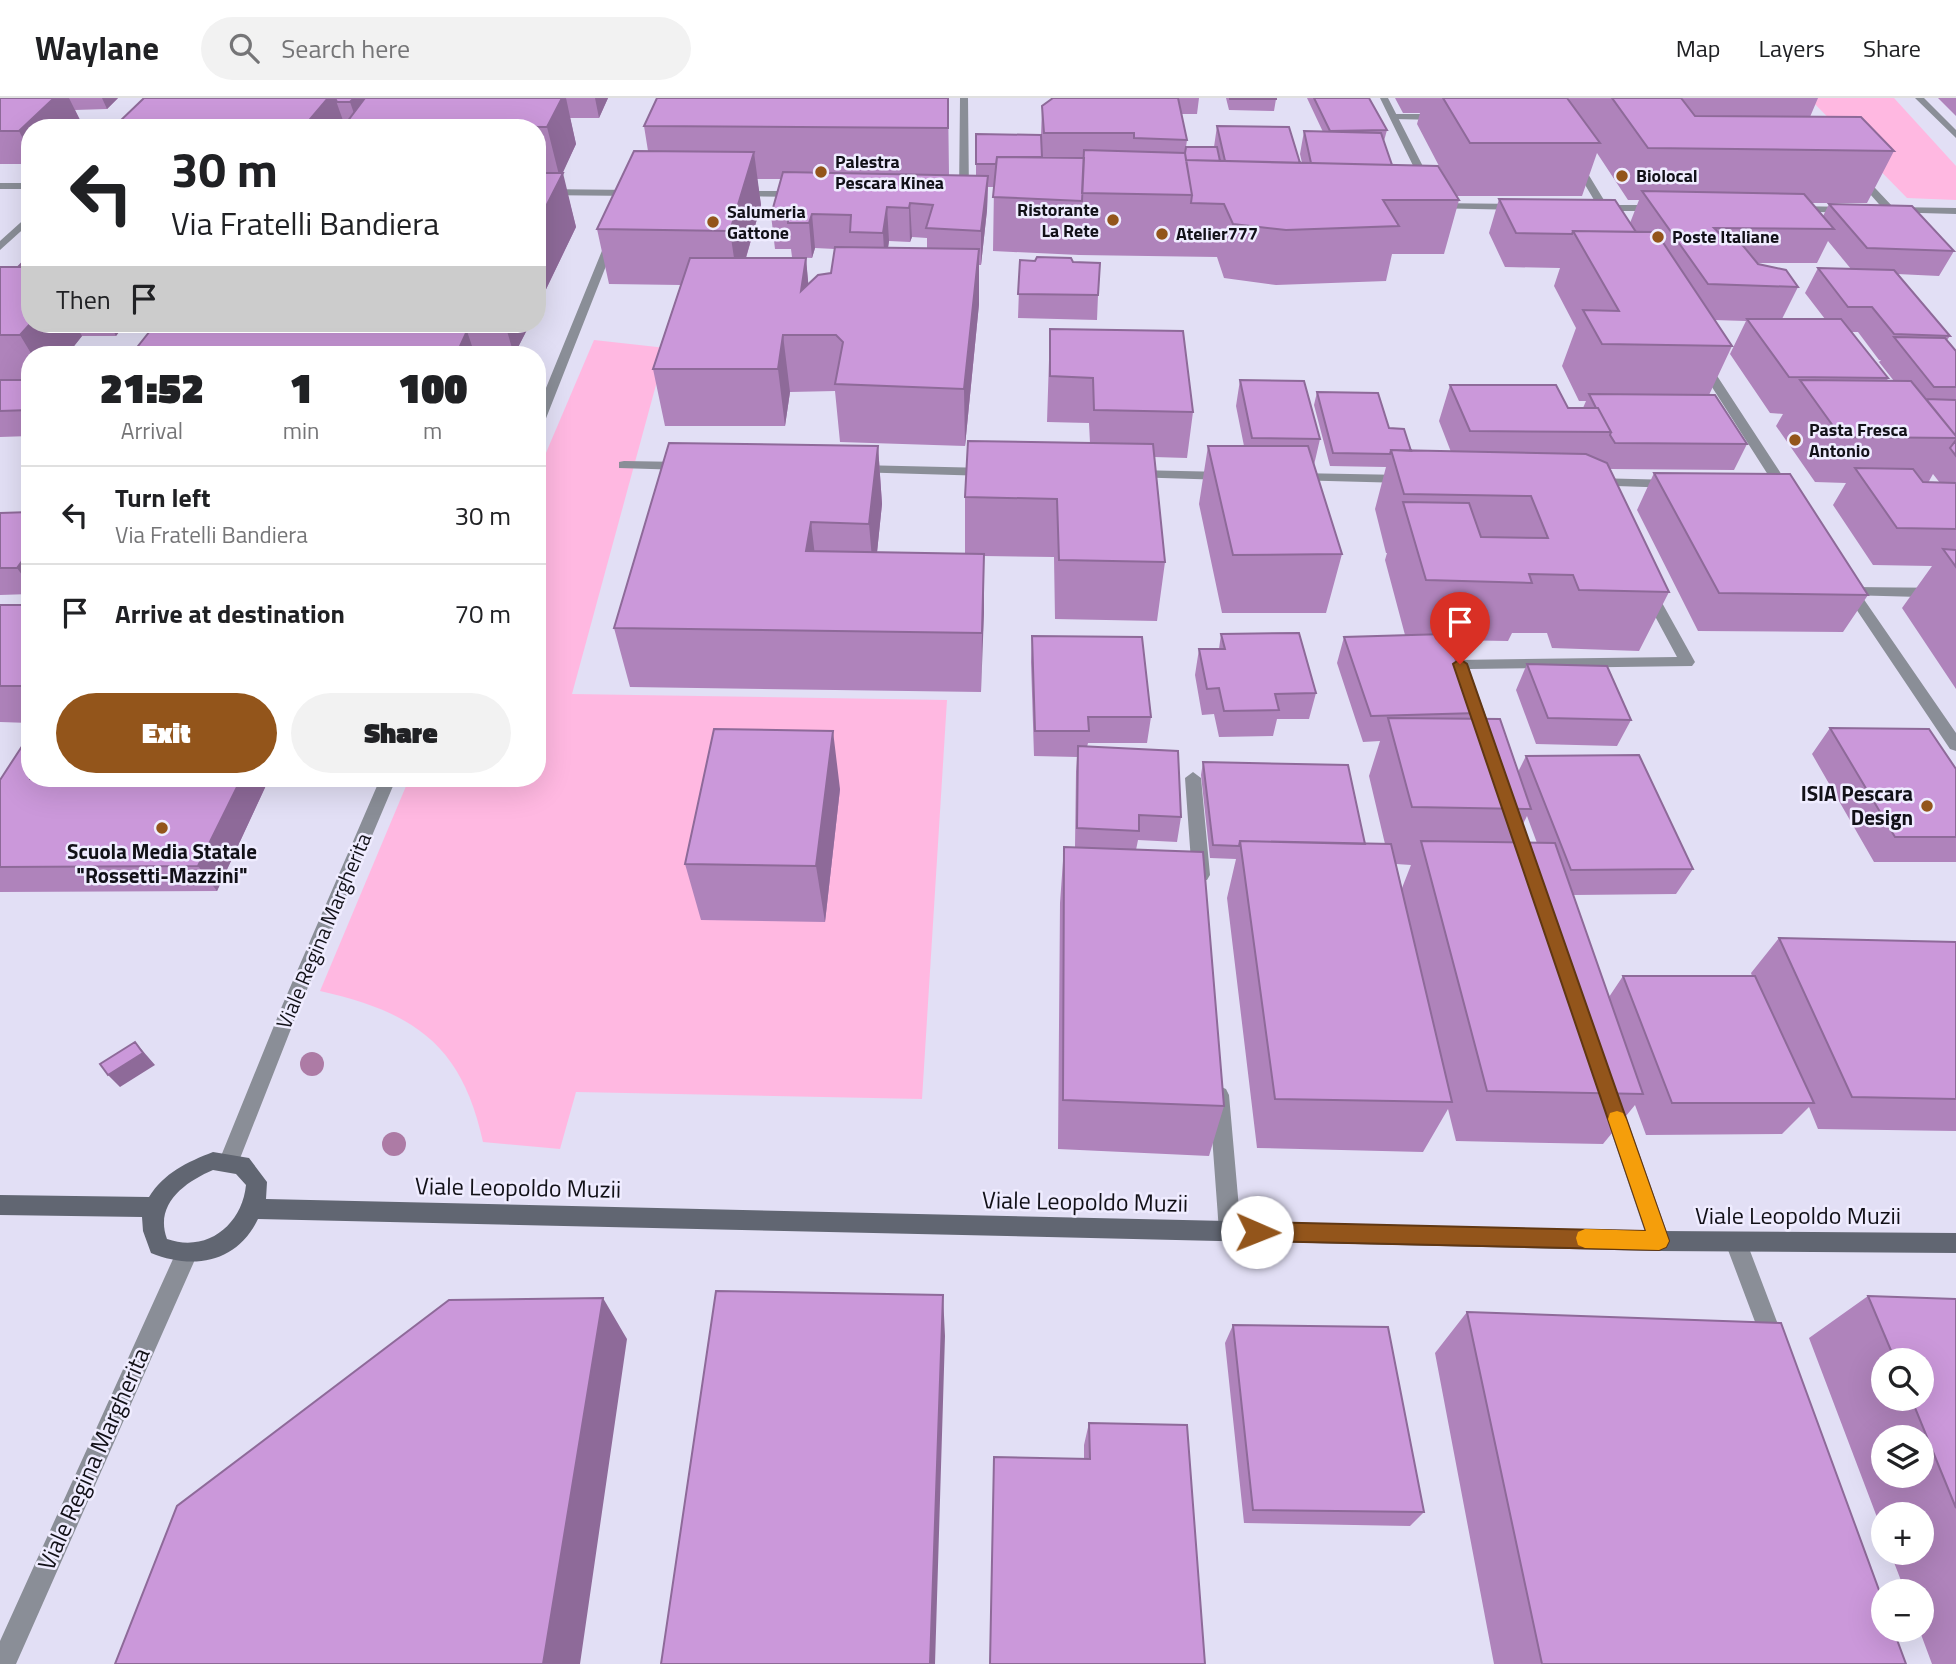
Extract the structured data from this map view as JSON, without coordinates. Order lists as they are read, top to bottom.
{
  "streets": {
    "street": ["Viale Regina Margherita", "Viale Leopoldo Muzii"]
  },
  "crossings": [
    ["Viale Regina Margherita", "Viale Leopoldo Muzii"]
  ],
  "places": [
    "Palestra Pescara Kinea",
    "Biolocal",
    "Ristorante La Rete",
    "Salumeria Gattone",
    "Atelier777",
    "Poste Italiane",
    "Pasta Fresca Antonio",
    "ISIA Pescara Design",
    "Scuola Media Statale \"Rossetti-Mazzini\""
  ],
  "page": {
    "header": "Waylane",
    "search": "Search here",
    "nav": ["Map", "Layers", "Share"],
    "turn": ["30 m", "Via Fratelli Bandiera"],
    "then": "Then",
    "eta": [
      "21:52",
      "Arrival",
      "1",
      "min",
      "100",
      "m"
    ],
    "list": [
      {
        "name": "Turn left",
        "note": "Via Fratelli Bandiera",
        "value": "30 m"
      },
      {
        "name": "Arrive at destination",
        "value": "70 m"
      }
    ],
    "buttons": ["Exit", "Share"],
    "map_buttons": ["+", "−"]
  }
}
